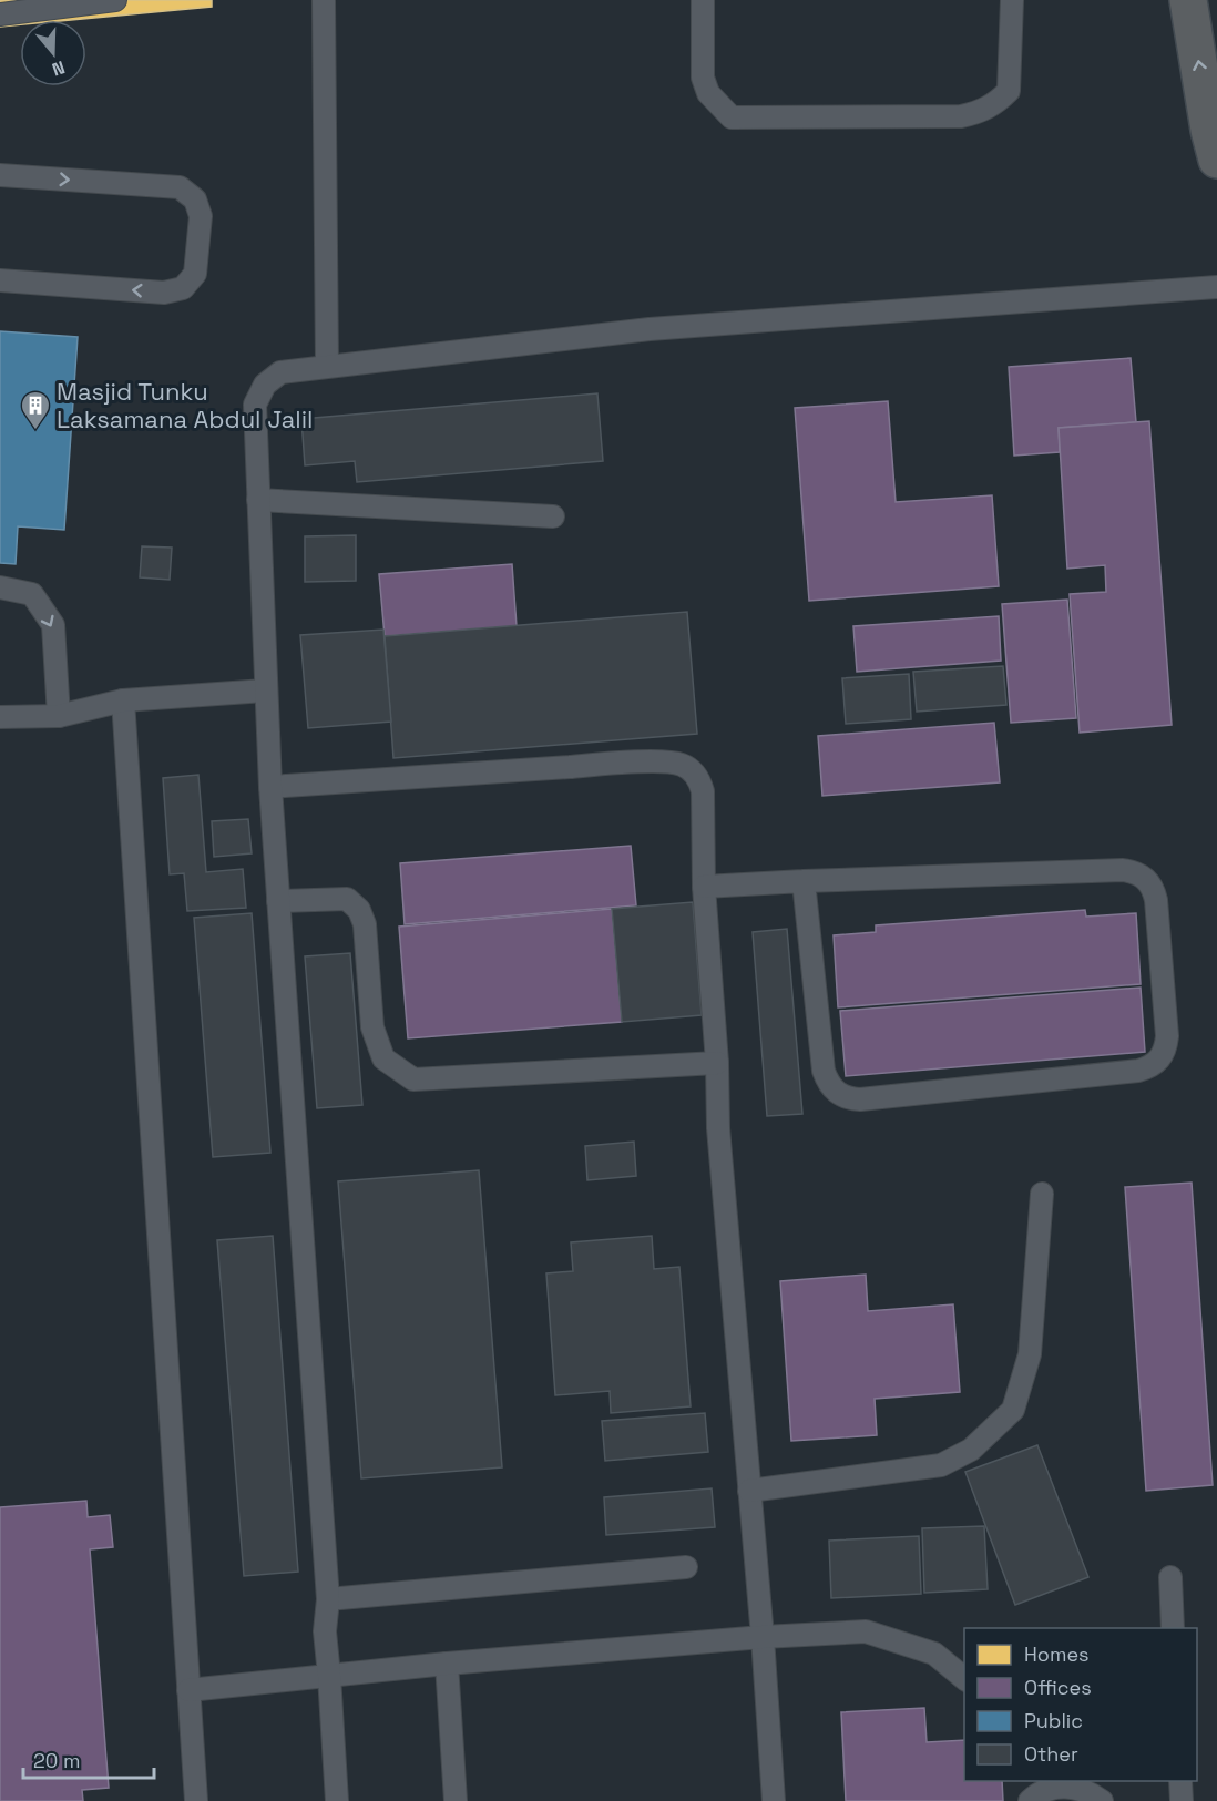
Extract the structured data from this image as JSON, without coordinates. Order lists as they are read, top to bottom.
{
  "places": {
    "building": ["Masjid Tunku Laksamana Abdul Jalil"]
  },
  "legend": [
    "Homes",
    "Offices",
    "Public",
    "Other"
  ],
  "scale_bar": "20 m",
  "north": "bottom"
}
